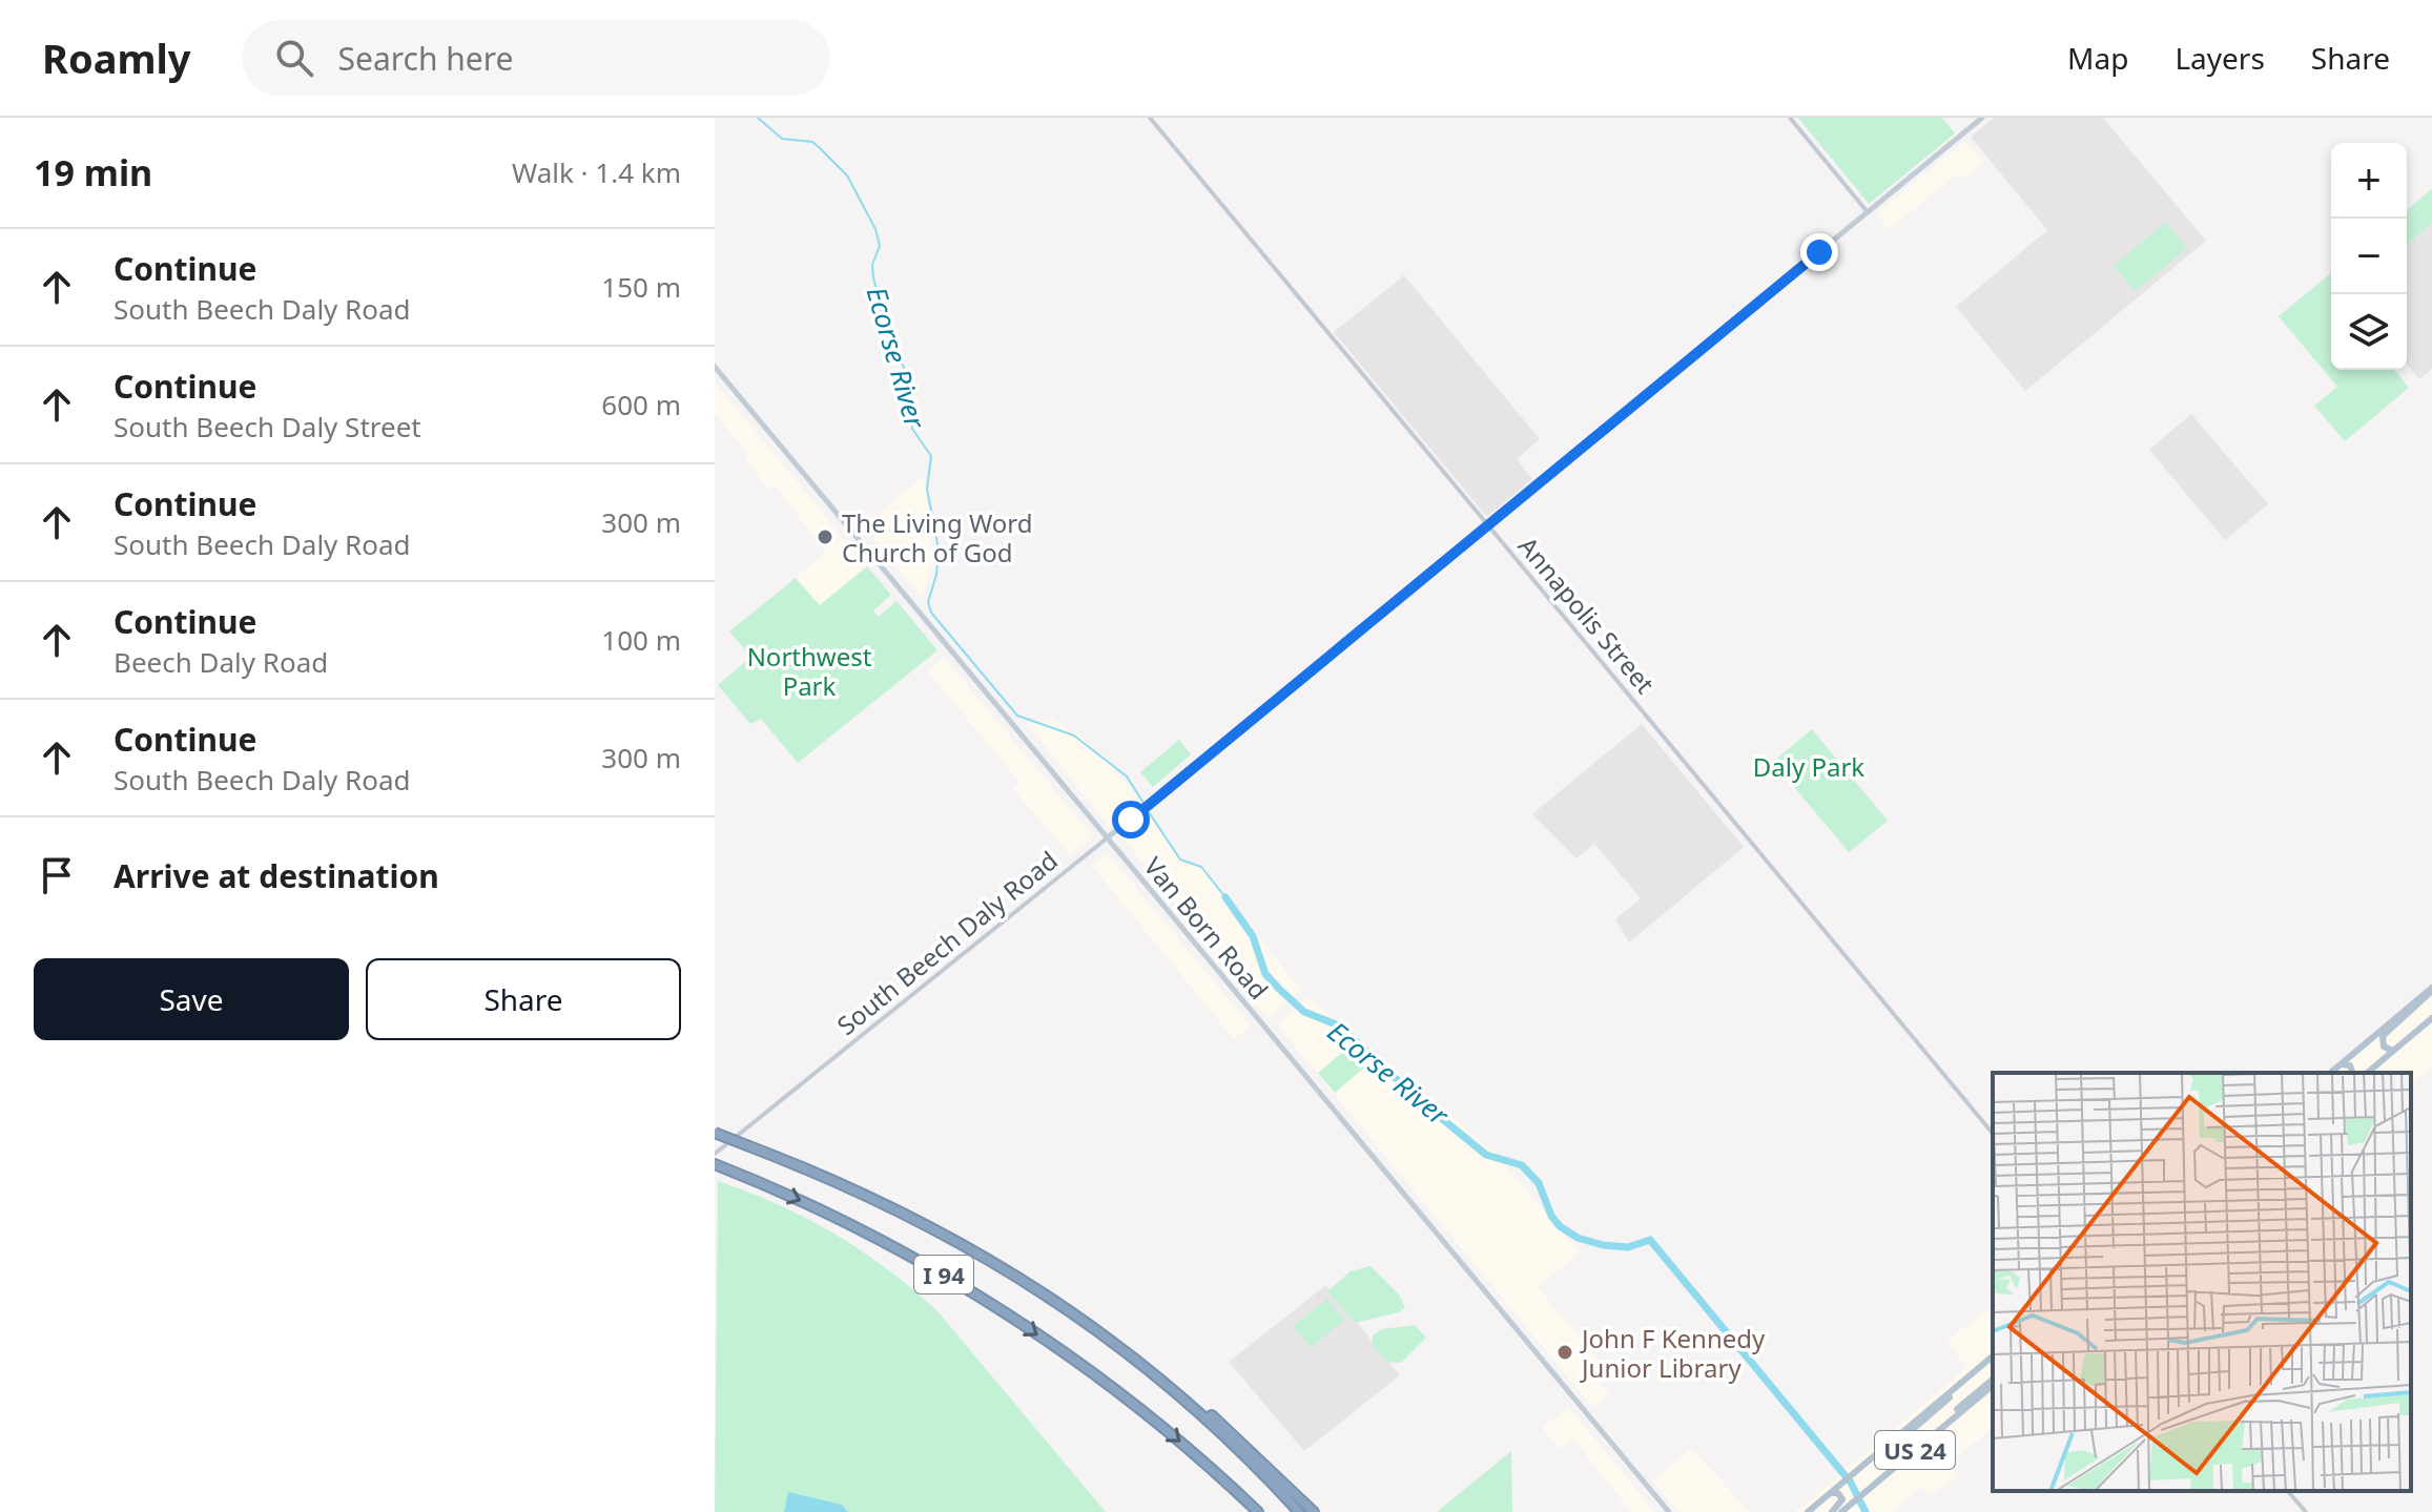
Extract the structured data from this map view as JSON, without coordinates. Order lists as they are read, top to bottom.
{
  "streets": {
    "highway": ["I 94"],
    "main road": ["Van Born Road", "South Beech Daly Road", "US 24"],
    "street": ["Annapolis Street"]
  },
  "crossings": [
    ["Annapolis Street", "South Beech Daly Road"],
    ["Van Born Road", "South Beech Daly Road"]
  ],
  "water": ["Ecorse River"],
  "parks": ["Northwest Park", "Daly Park"],
  "places": ["The Living Word Church of God", "John F Kennedy Junior Library"],
  "page": {
    "header": "Roamly",
    "search": "Search here",
    "nav": ["Map", "Layers", "Share"],
    "heading": ["19 min", "Walk · 1.4 km"],
    "map_buttons": ["+", "−"],
    "list": [
      ["Continue", "South Beech Daly Road", "150 m"],
      ["Continue", "South Beech Daly Street", "600 m"],
      ["Continue", "South Beech Daly Road", "300 m"],
      ["Continue", "Beech Daly Road", "100 m"],
      ["Continue", "South Beech Daly Road", "300 m"],
      "Arrive at destination"
    ],
    "buttons": ["Save", "Share"]
  }
}
